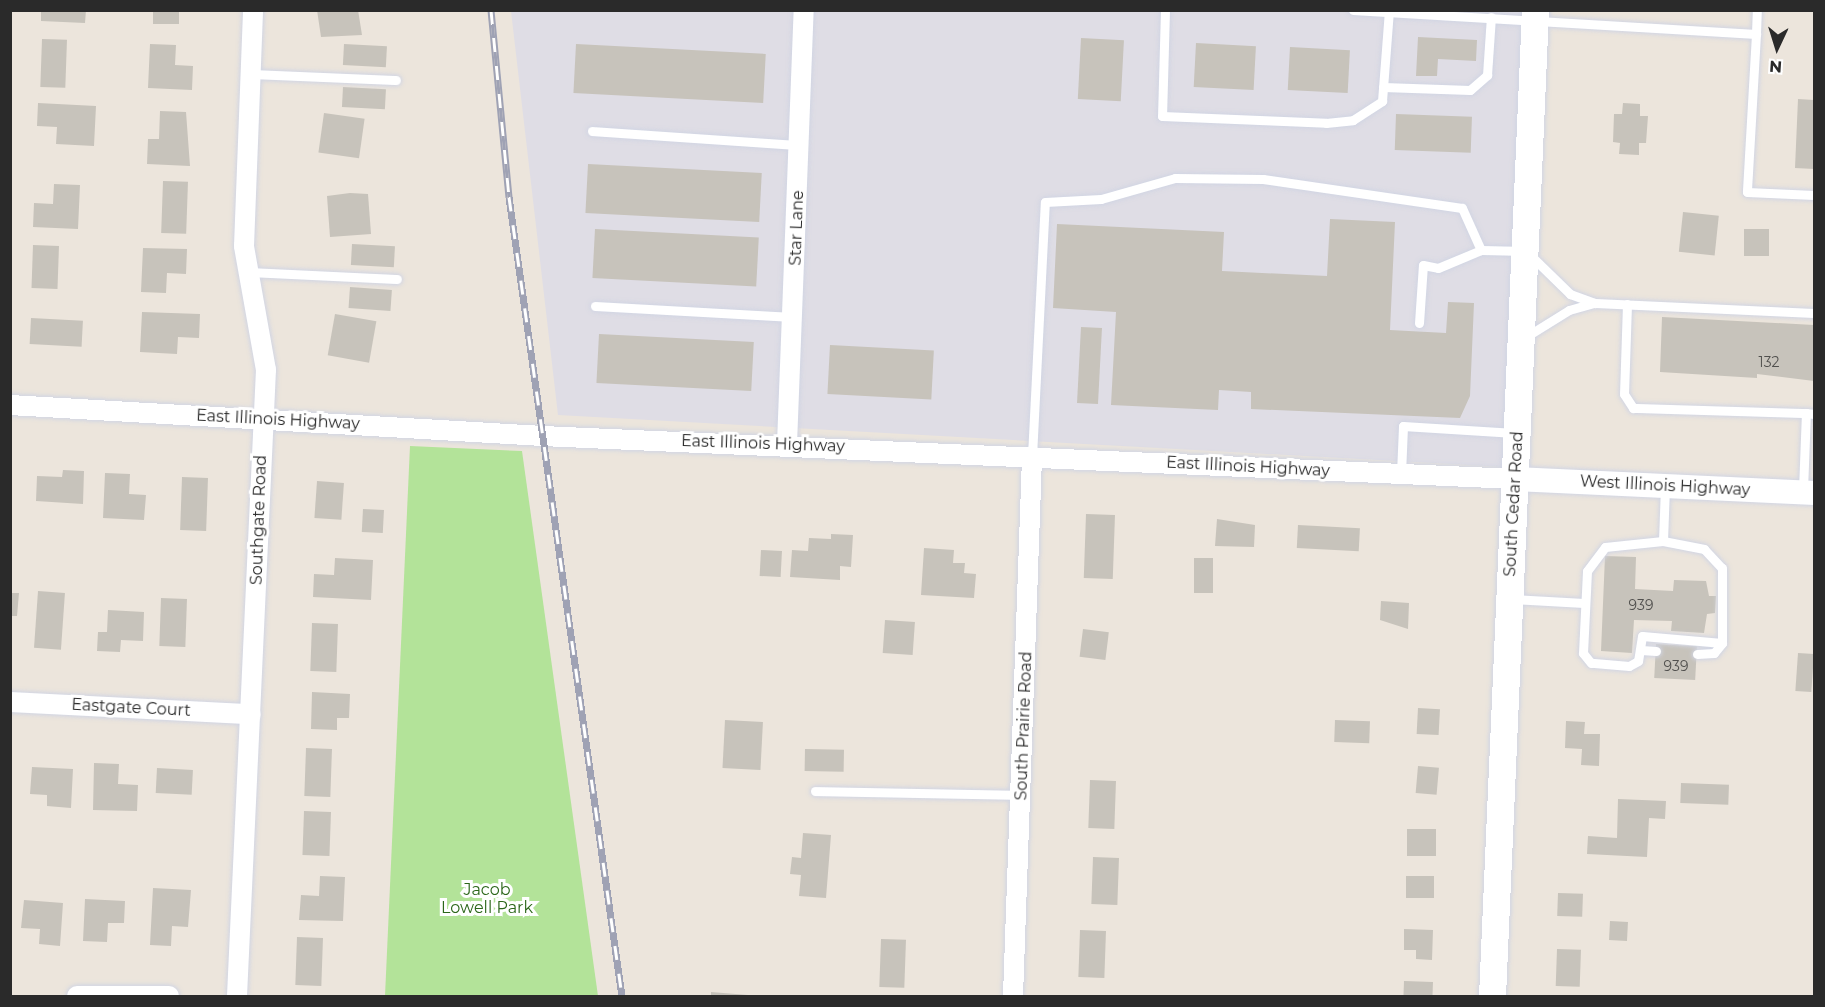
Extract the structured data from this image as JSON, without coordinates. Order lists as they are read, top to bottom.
{
  "streets": {
    "main road": ["South Cedar Road"],
    "street": [
      "Star Lane",
      "East Illinois Highway",
      "West Illinois Highway",
      "Southgate Road",
      "Eastgate Court",
      "South Prairie Road"
    ]
  },
  "crossings": [
    ["Star Lane", "East Illinois Highway"],
    ["East Illinois Highway", "West Illinois Highway"],
    ["East Illinois Highway", "South Cedar Road"],
    ["East Illinois Highway", "Southgate Road"],
    ["East Illinois Highway", "South Prairie Road"],
    ["West Illinois Highway", "South Cedar Road"],
    ["Southgate Road", "Eastgate Court"]
  ],
  "parks": ["Jacob Lowell Park"],
  "house_numbers": ["132", "939", "939"],
  "north": "bottom"
}
